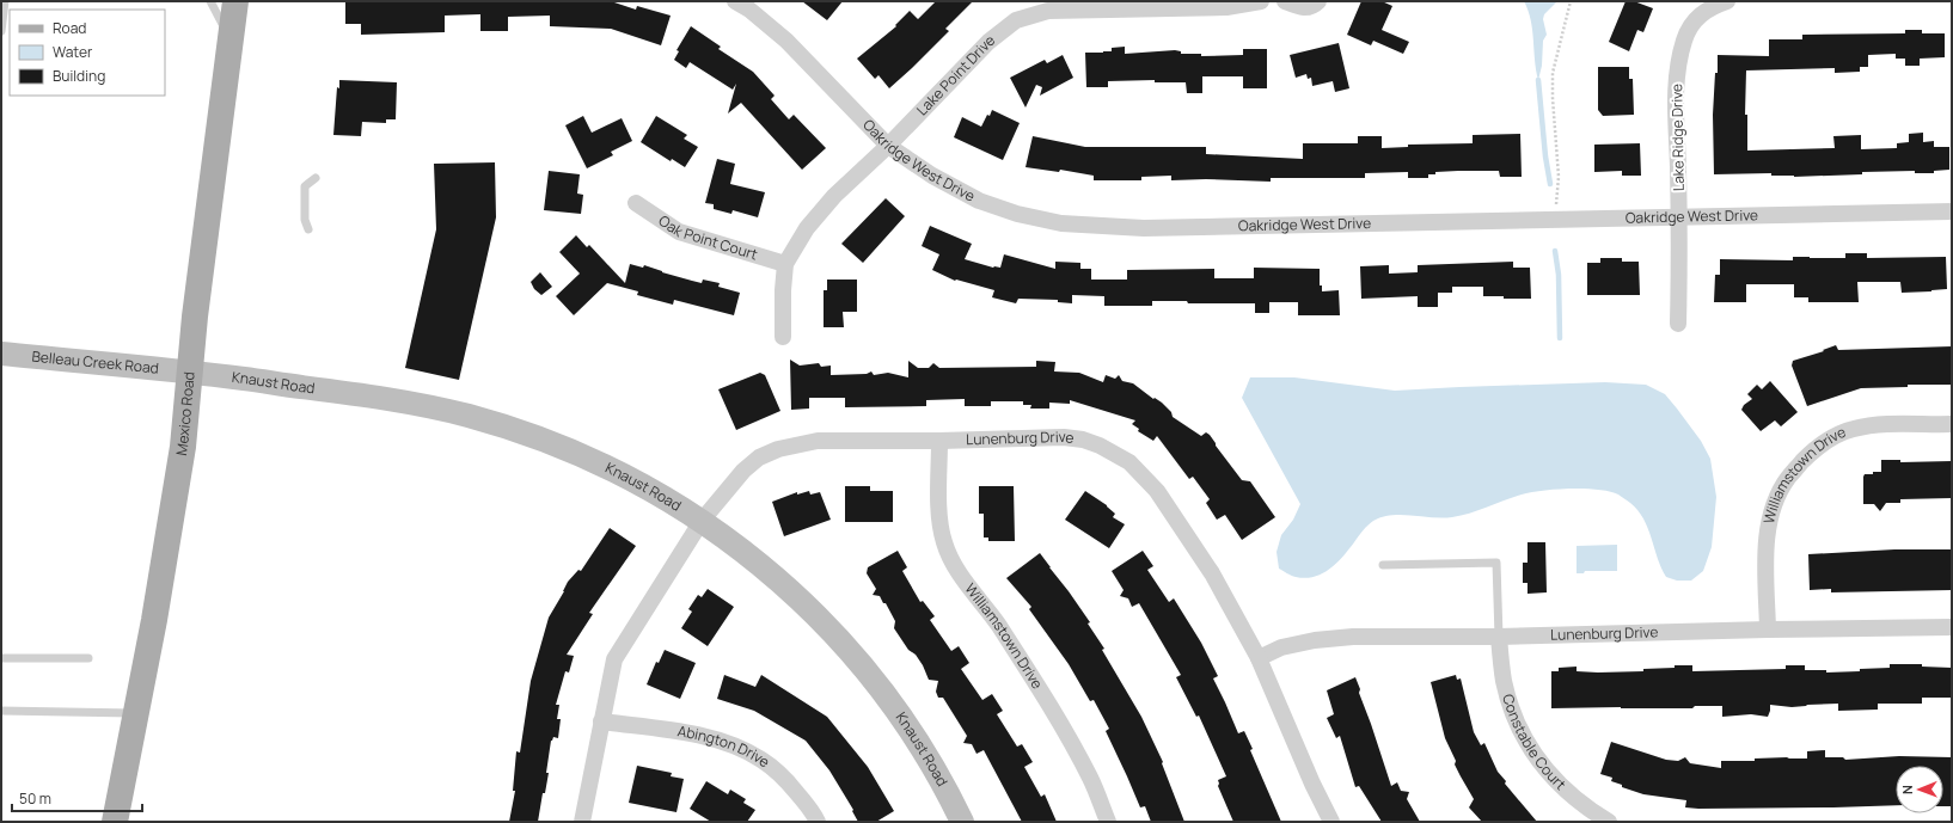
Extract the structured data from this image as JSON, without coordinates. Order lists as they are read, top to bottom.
{
  "streets": {
    "main road": ["Belleau Creek Road", "Knaust Road", "Mexico Road"],
    "street": [
      "Lake Point Drive",
      "Lake Ridge Drive",
      "Oakridge West Drive",
      "Oak Point Court",
      "Lunenburg Drive",
      "Williamstown Drive",
      "Constable Court",
      "Abington Drive"
    ]
  },
  "crossings": [
    ["Lake Point Drive", "Oakridge West Drive"],
    ["Lake Point Drive", "Oak Point Court"],
    ["Lake Ridge Drive", "Oakridge West Drive"],
    ["Belleau Creek Road", "Knaust Road"],
    ["Belleau Creek Road", "Mexico Road"],
    ["Knaust Road", "Mexico Road"],
    ["Knaust Road", "Lunenburg Drive"],
    ["Lunenburg Drive", "Williamstown Drive"],
    ["Lunenburg Drive", "Constable Court"]
  ],
  "legend": ["Road", "Water", "Building"],
  "scale_bar": "50 m",
  "north": "left"
}
